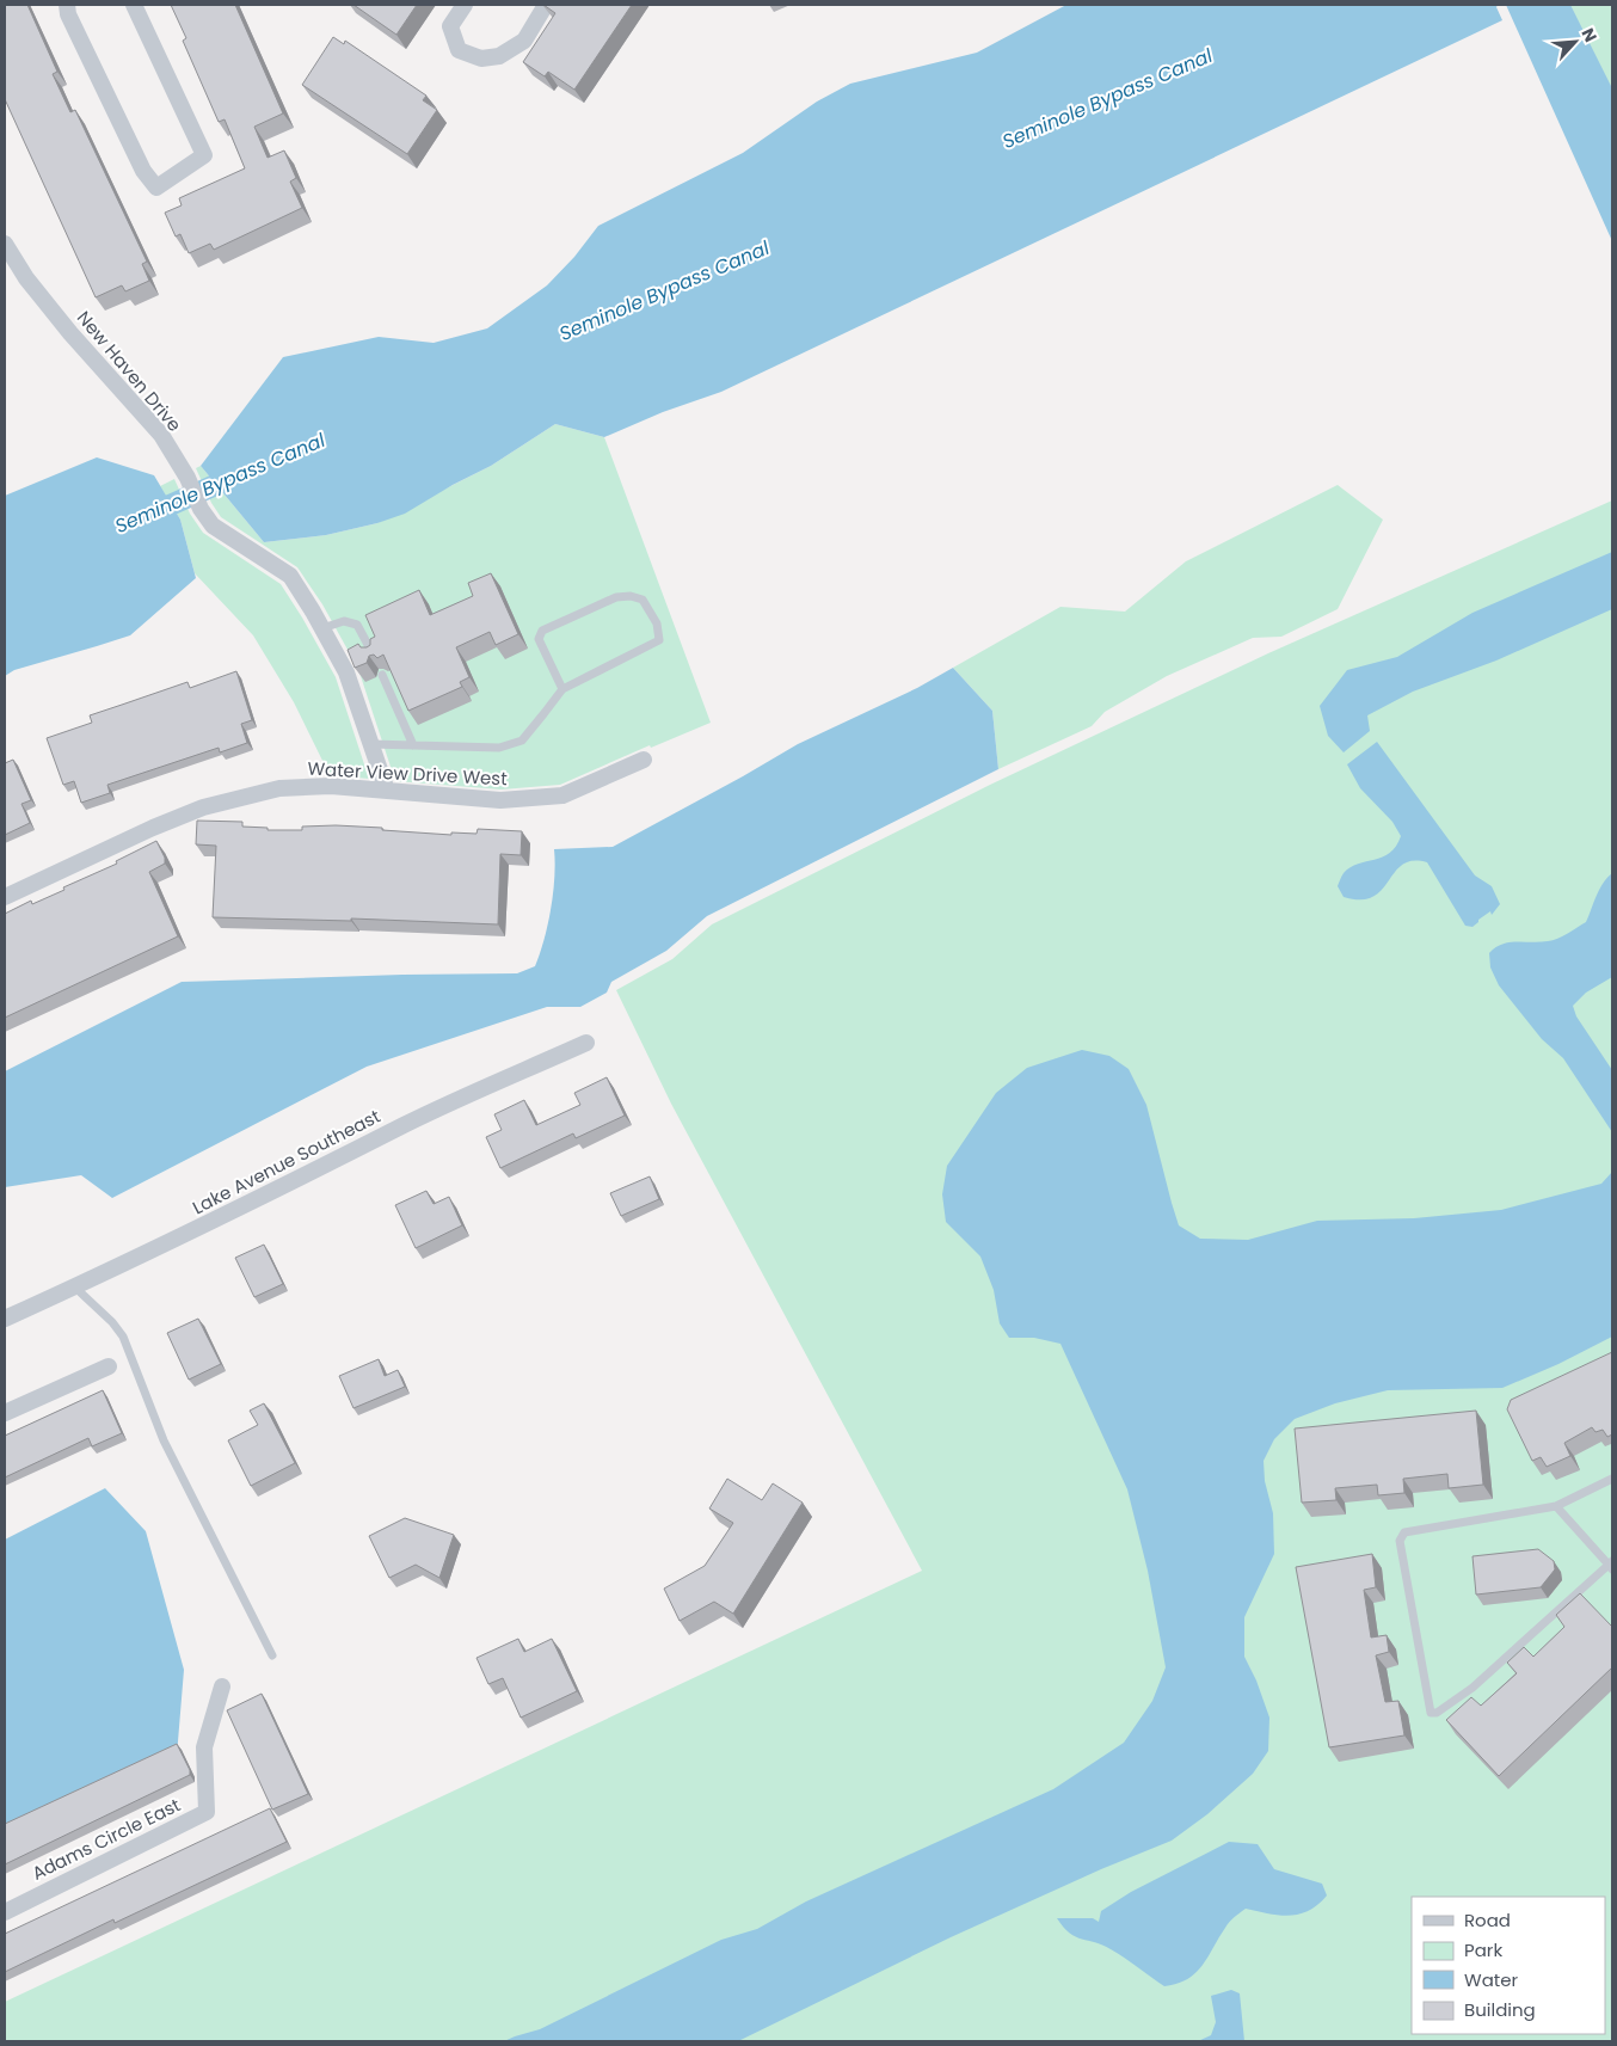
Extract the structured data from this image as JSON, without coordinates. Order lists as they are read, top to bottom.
{
  "streets": {
    "street": [
      "New Haven Drive",
      "Water View Drive West",
      "Lake Avenue Southeast",
      "Adams Circle East"
    ]
  },
  "crossings": [
    ["New Haven Drive", "Water View Drive West"]
  ],
  "water": ["Seminole Bypass Canal"],
  "legend": [
    "Road",
    "Park",
    "Water",
    "Building"
  ],
  "north": "top right"
}
